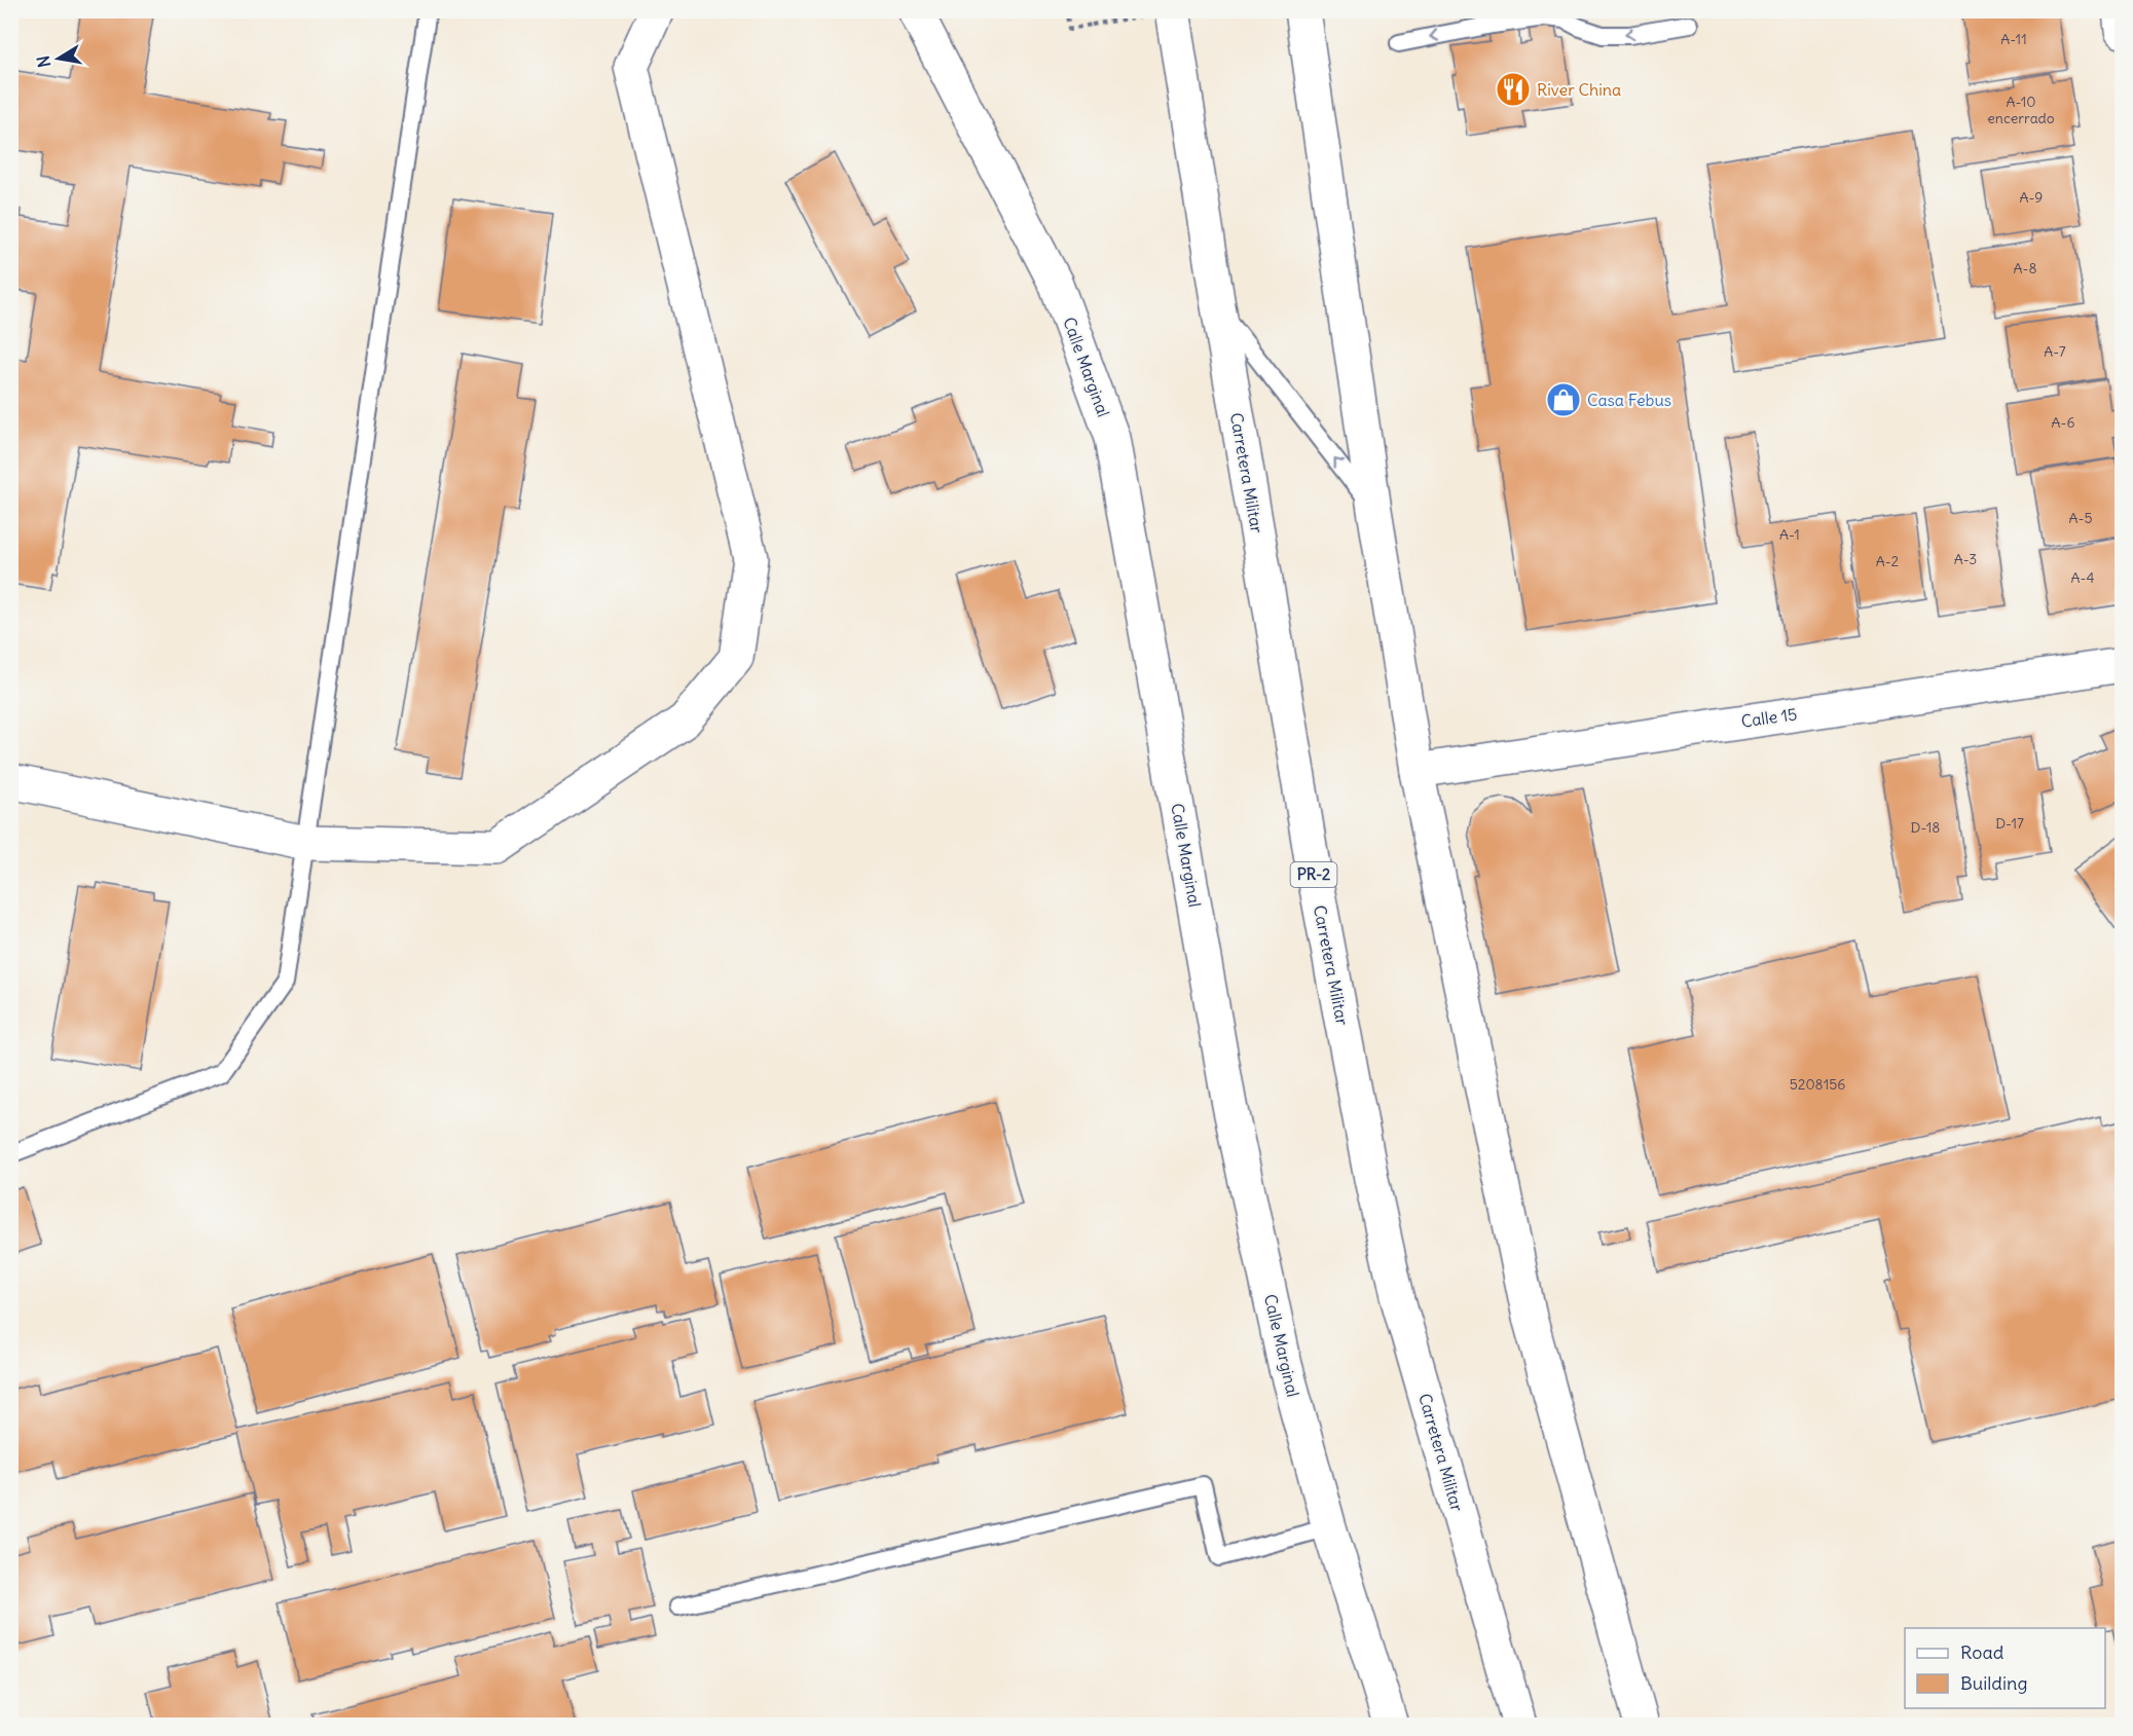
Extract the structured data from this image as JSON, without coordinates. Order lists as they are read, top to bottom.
{
  "streets": {
    "street": [
      "Calle Marginal",
      "Carretera Militar",
      "Calle 15",
      "PR-2"
    ]
  },
  "places": {
    "restaurant": ["River China"],
    "shop": ["Casa Febus"]
  },
  "house_numbers": [
    "A-11",
    "A-10 encerrado",
    "A-9",
    "A-8",
    "A-7",
    "A-6",
    "A-5",
    "A-1",
    "A-3",
    "A-2",
    "A-4",
    "D-17",
    "D-18",
    "5208156"
  ],
  "legend": ["Road", "Building"],
  "north": "left"
}
